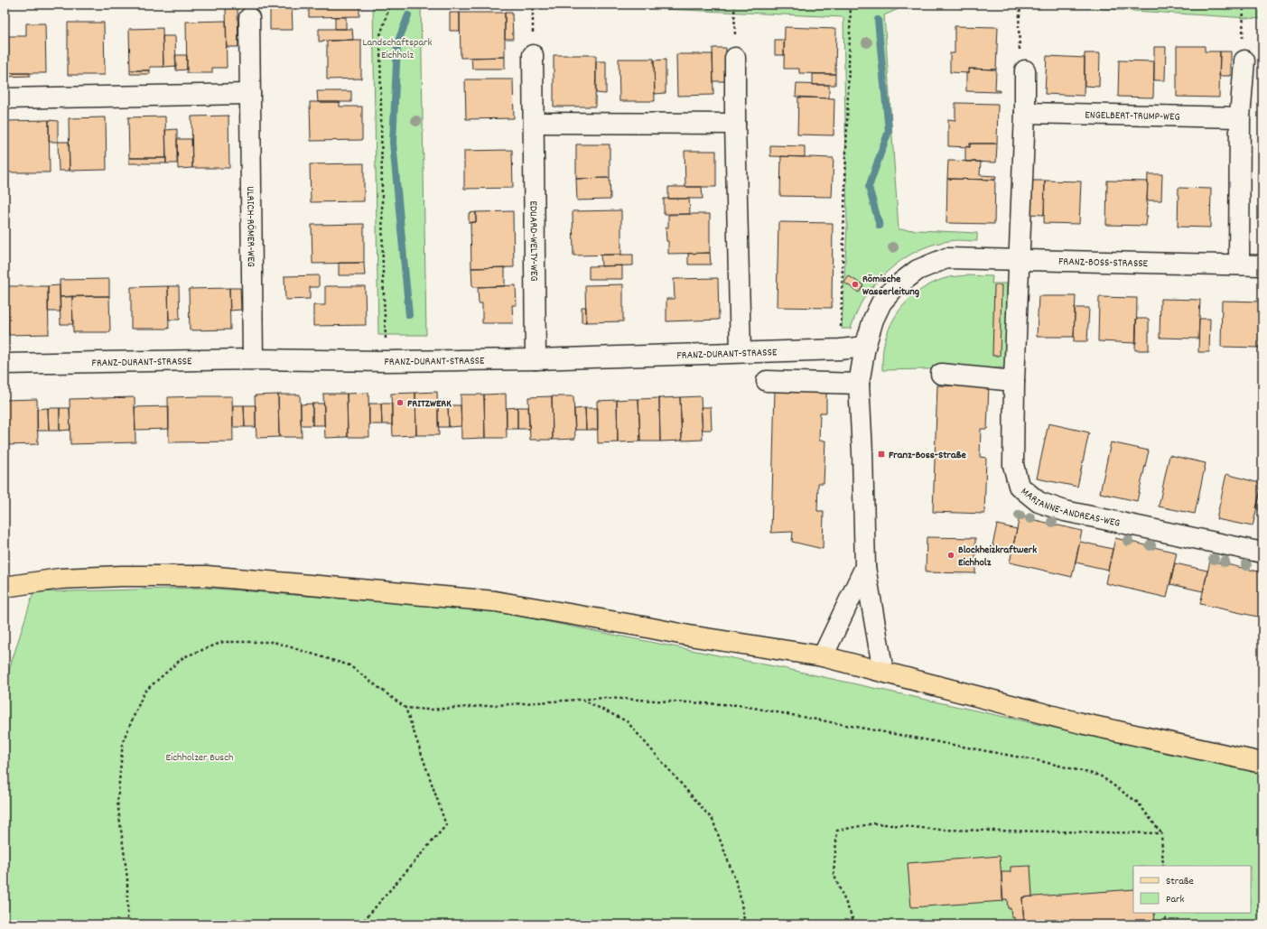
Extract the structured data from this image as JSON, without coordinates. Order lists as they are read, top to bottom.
{
  "streets": {
    "street": [
      "ENGELBERT-TRUMP-WEG",
      "ULRICH-RÖMER-WEG",
      "EDUARD-WELTY-WEG",
      "FRANZ-BOSS-STRASSE",
      "FRANZ-DURANT-STRASSE",
      "MARIANNE-ANDREAS-WEG"
    ]
  },
  "crossings": [
    ["ULRICH-RÖMER-WEG", "FRANZ-DURANT-STRASSE"],
    ["EDUARD-WELTY-WEG", "FRANZ-DURANT-STRASSE"],
    ["FRANZ-BOSS-STRASSE", "FRANZ-DURANT-STRASSE"],
    ["FRANZ-BOSS-STRASSE", "MARIANNE-ANDREAS-WEG"]
  ],
  "parks": ["Landschaftspark Eichholz", "Eichholzer Busch"],
  "places": {
    "other": ["Römische Wasserleitung", "FRITZWERK", "Blockheizkraftwerk Eichholz"],
    "transit": ["Franz-Boss-Straße"]
  },
  "legend": ["Straße", "Park"]
}
